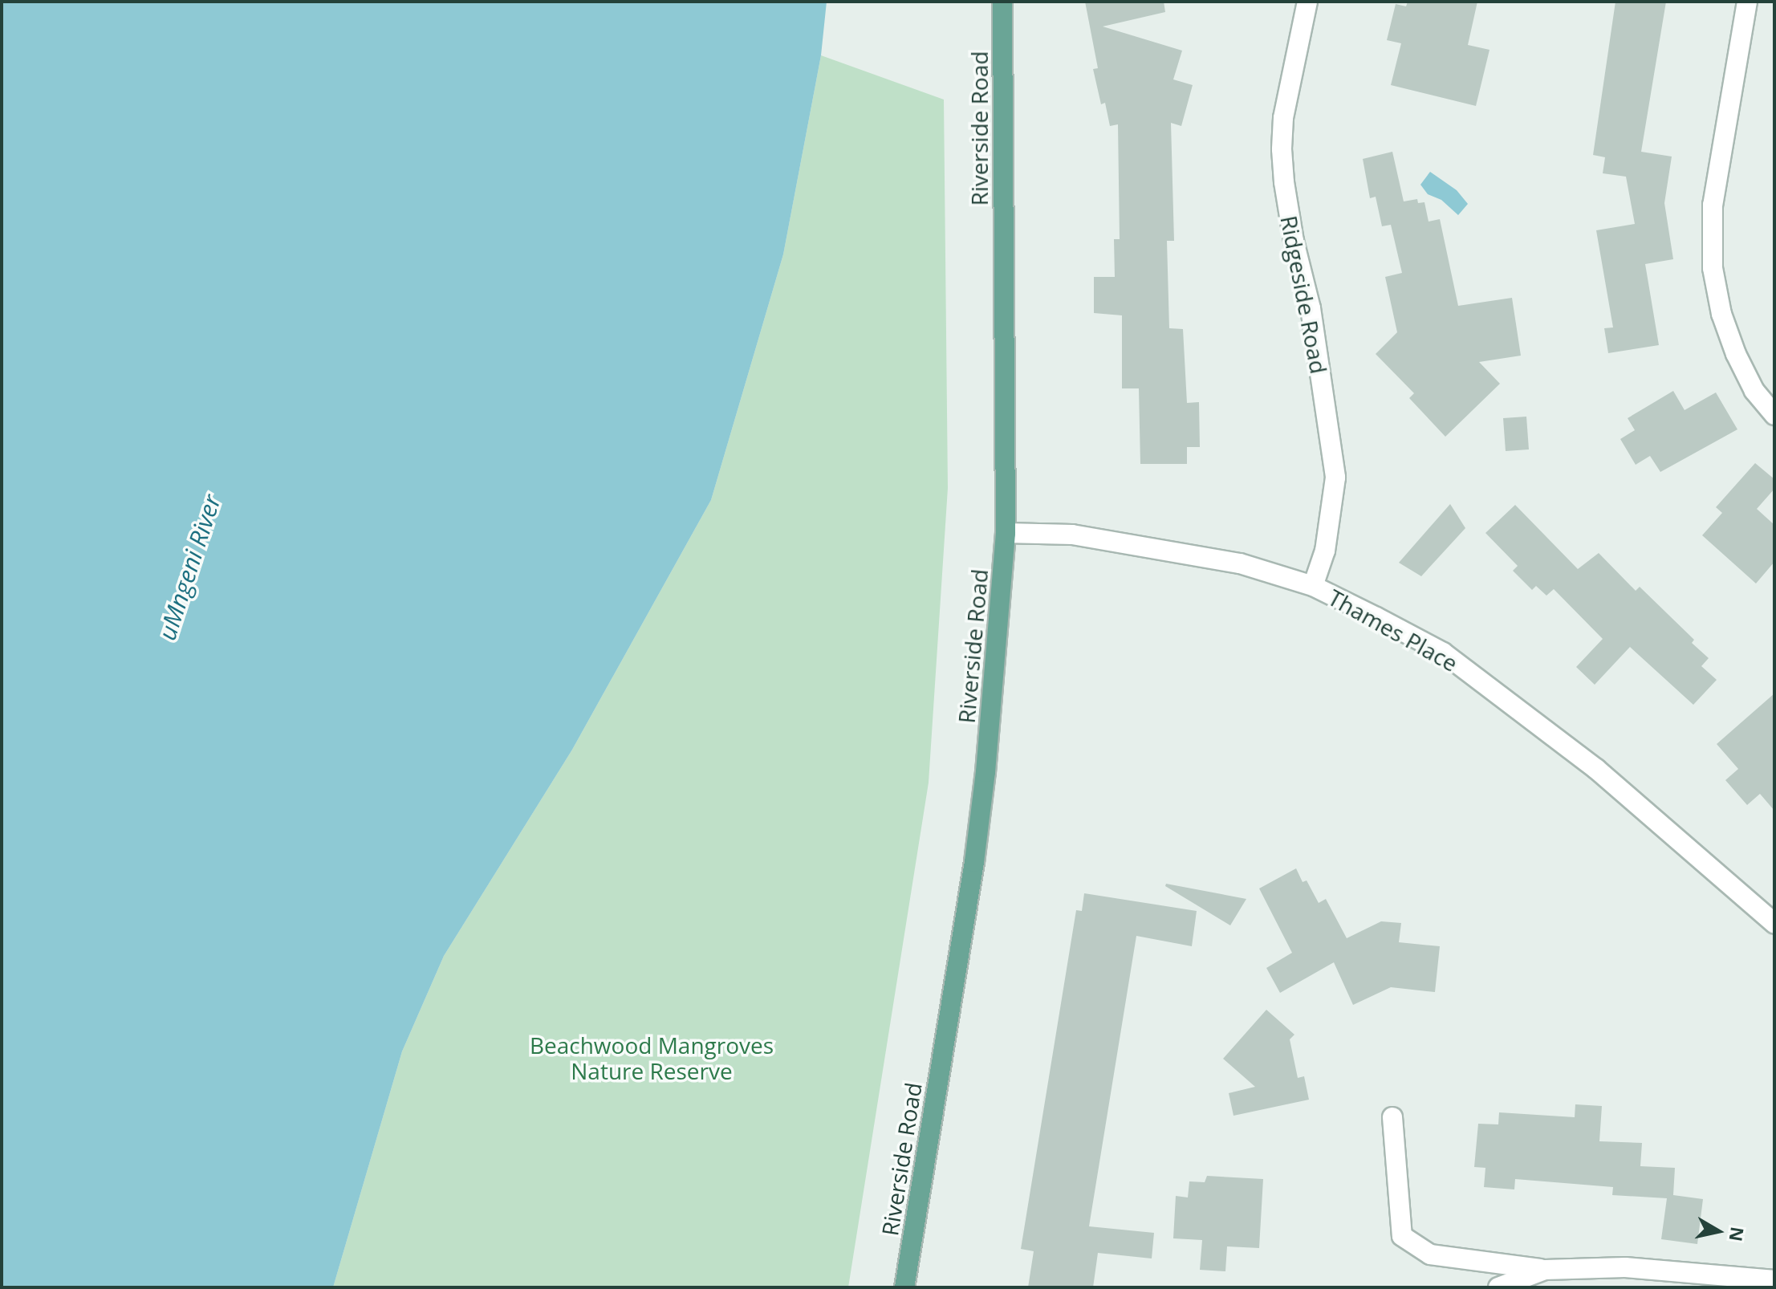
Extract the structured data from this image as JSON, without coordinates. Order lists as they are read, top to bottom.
{
  "streets": {
    "main road": ["Riverside Road"],
    "street": ["Ridgeside Road", "Thames Place"]
  },
  "crossings": [
    ["Riverside Road", "Thames Place"],
    ["Ridgeside Road", "Thames Place"]
  ],
  "water": ["uMngeni River"],
  "parks": ["Beachwood Mangroves Nature Reserve"],
  "north": "right"
}
